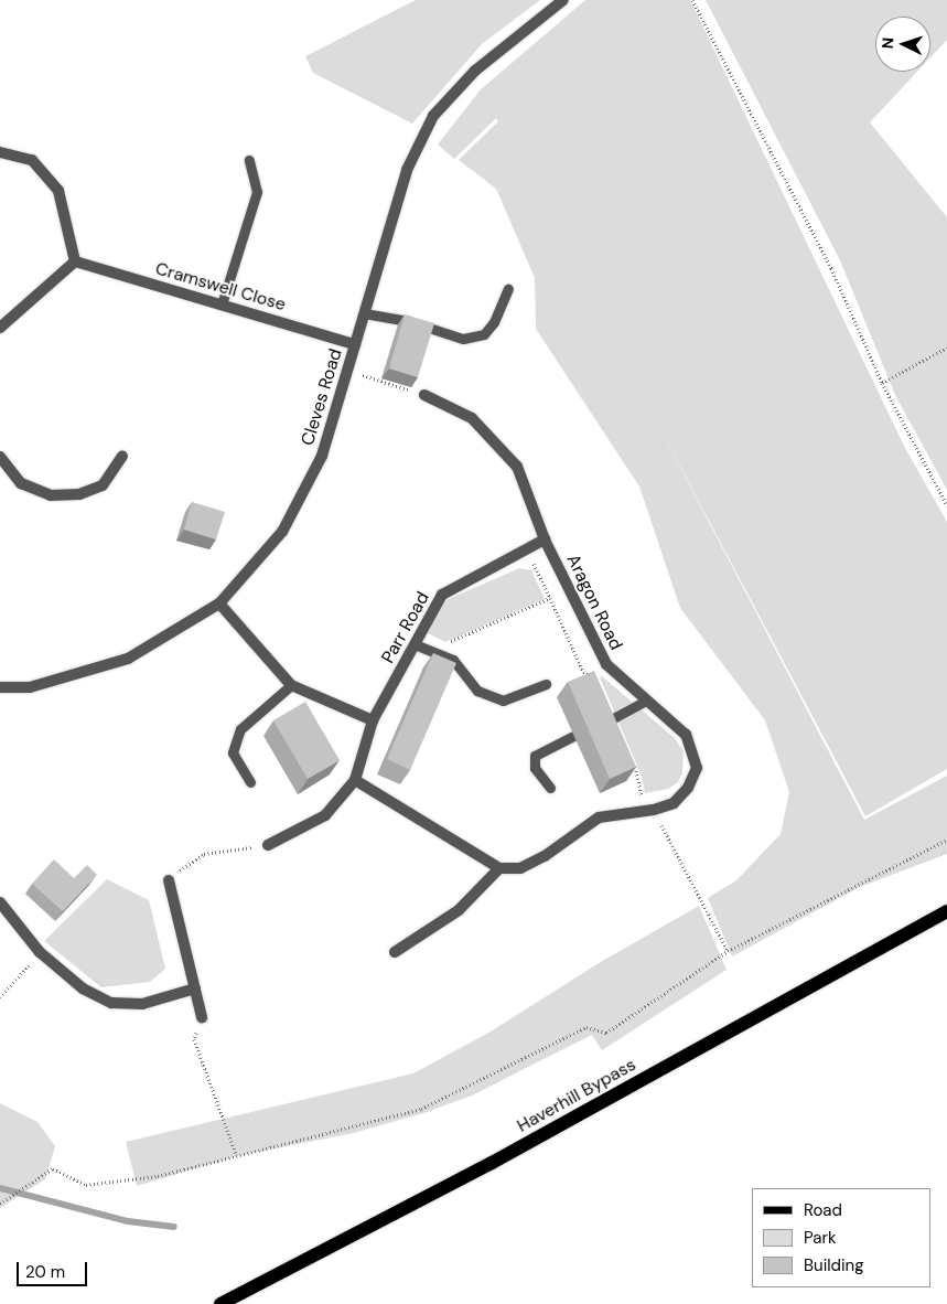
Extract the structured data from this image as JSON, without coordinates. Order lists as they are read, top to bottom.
{
  "streets": {
    "main road": ["Haverhill Bypass"],
    "street": [
      "Cramswell Close",
      "Cleves Road",
      "Aragon Road",
      "Parr Road"
    ]
  },
  "crossings": [
    ["Cramswell Close", "Cleves Road"],
    ["Aragon Road", "Parr Road"]
  ],
  "legend": ["Road", "Park", "Building"],
  "scale_bar": "20 m",
  "north": "left"
}
